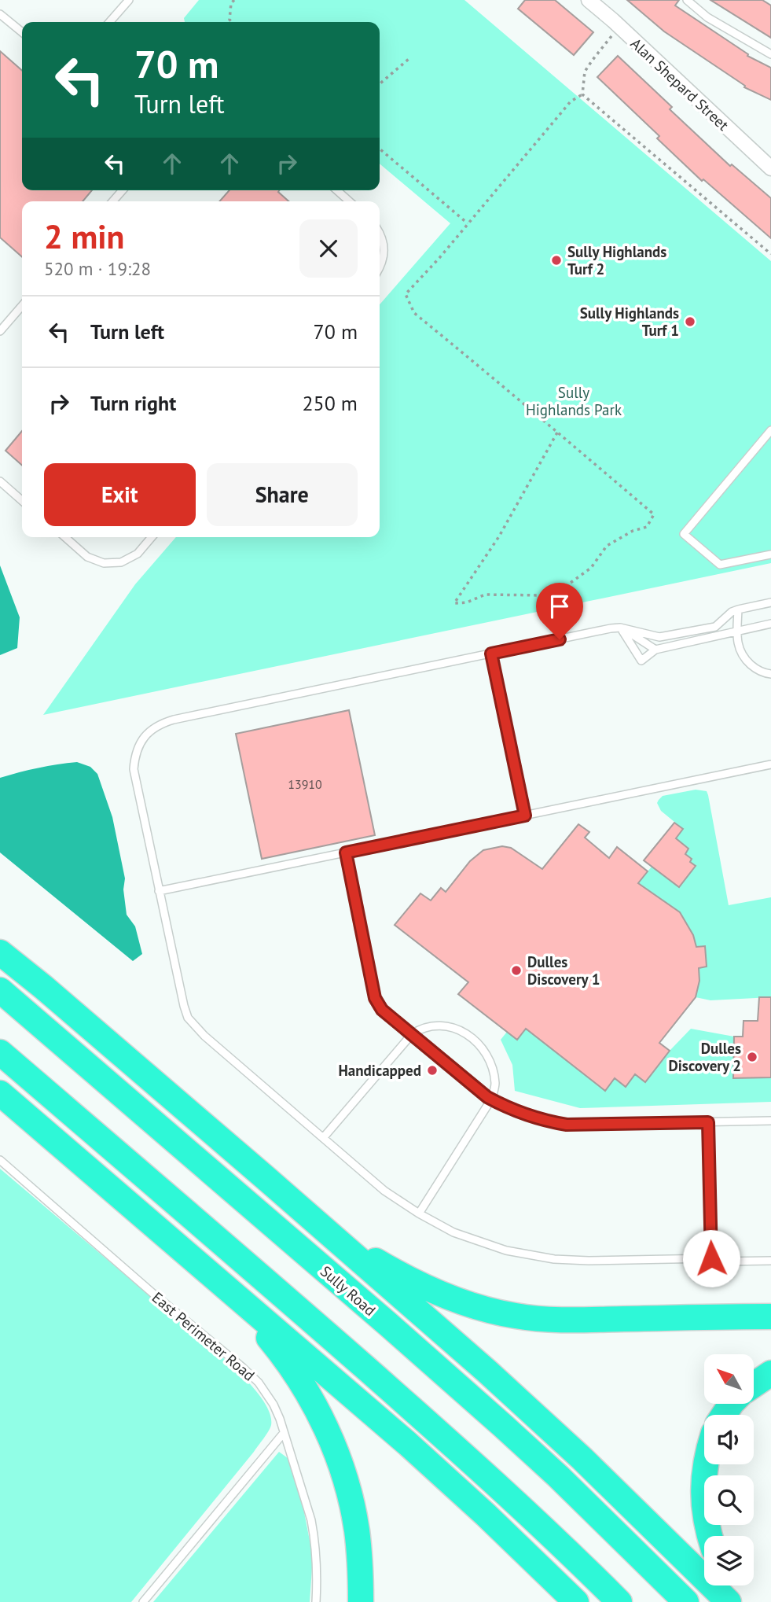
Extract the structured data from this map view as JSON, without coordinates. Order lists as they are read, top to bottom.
{
  "streets": {
    "highway": ["Sully Road"],
    "street": ["Alan Shepard Street"],
    "lane": ["East Perimeter Road"]
  },
  "parks": ["Sully Highlands Park"],
  "places": [
    "Sully Highlands Turf 2",
    "Sully Highlands Turf 1",
    "Dulles Discovery 1",
    "Dulles Discovery 2",
    "Handicapped"
  ],
  "house_numbers": ["13910"],
  "north": "top left",
  "page": {
    "turn": ["70 m", "Turn left"],
    "heading": ["2 min", "520 m · 19:28"],
    "list": [
      {
        "name": "Turn left",
        "value": "70 m"
      },
      {
        "name": "Turn right",
        "value": "250 m"
      }
    ],
    "buttons": ["Exit", "Share"]
  }
}
